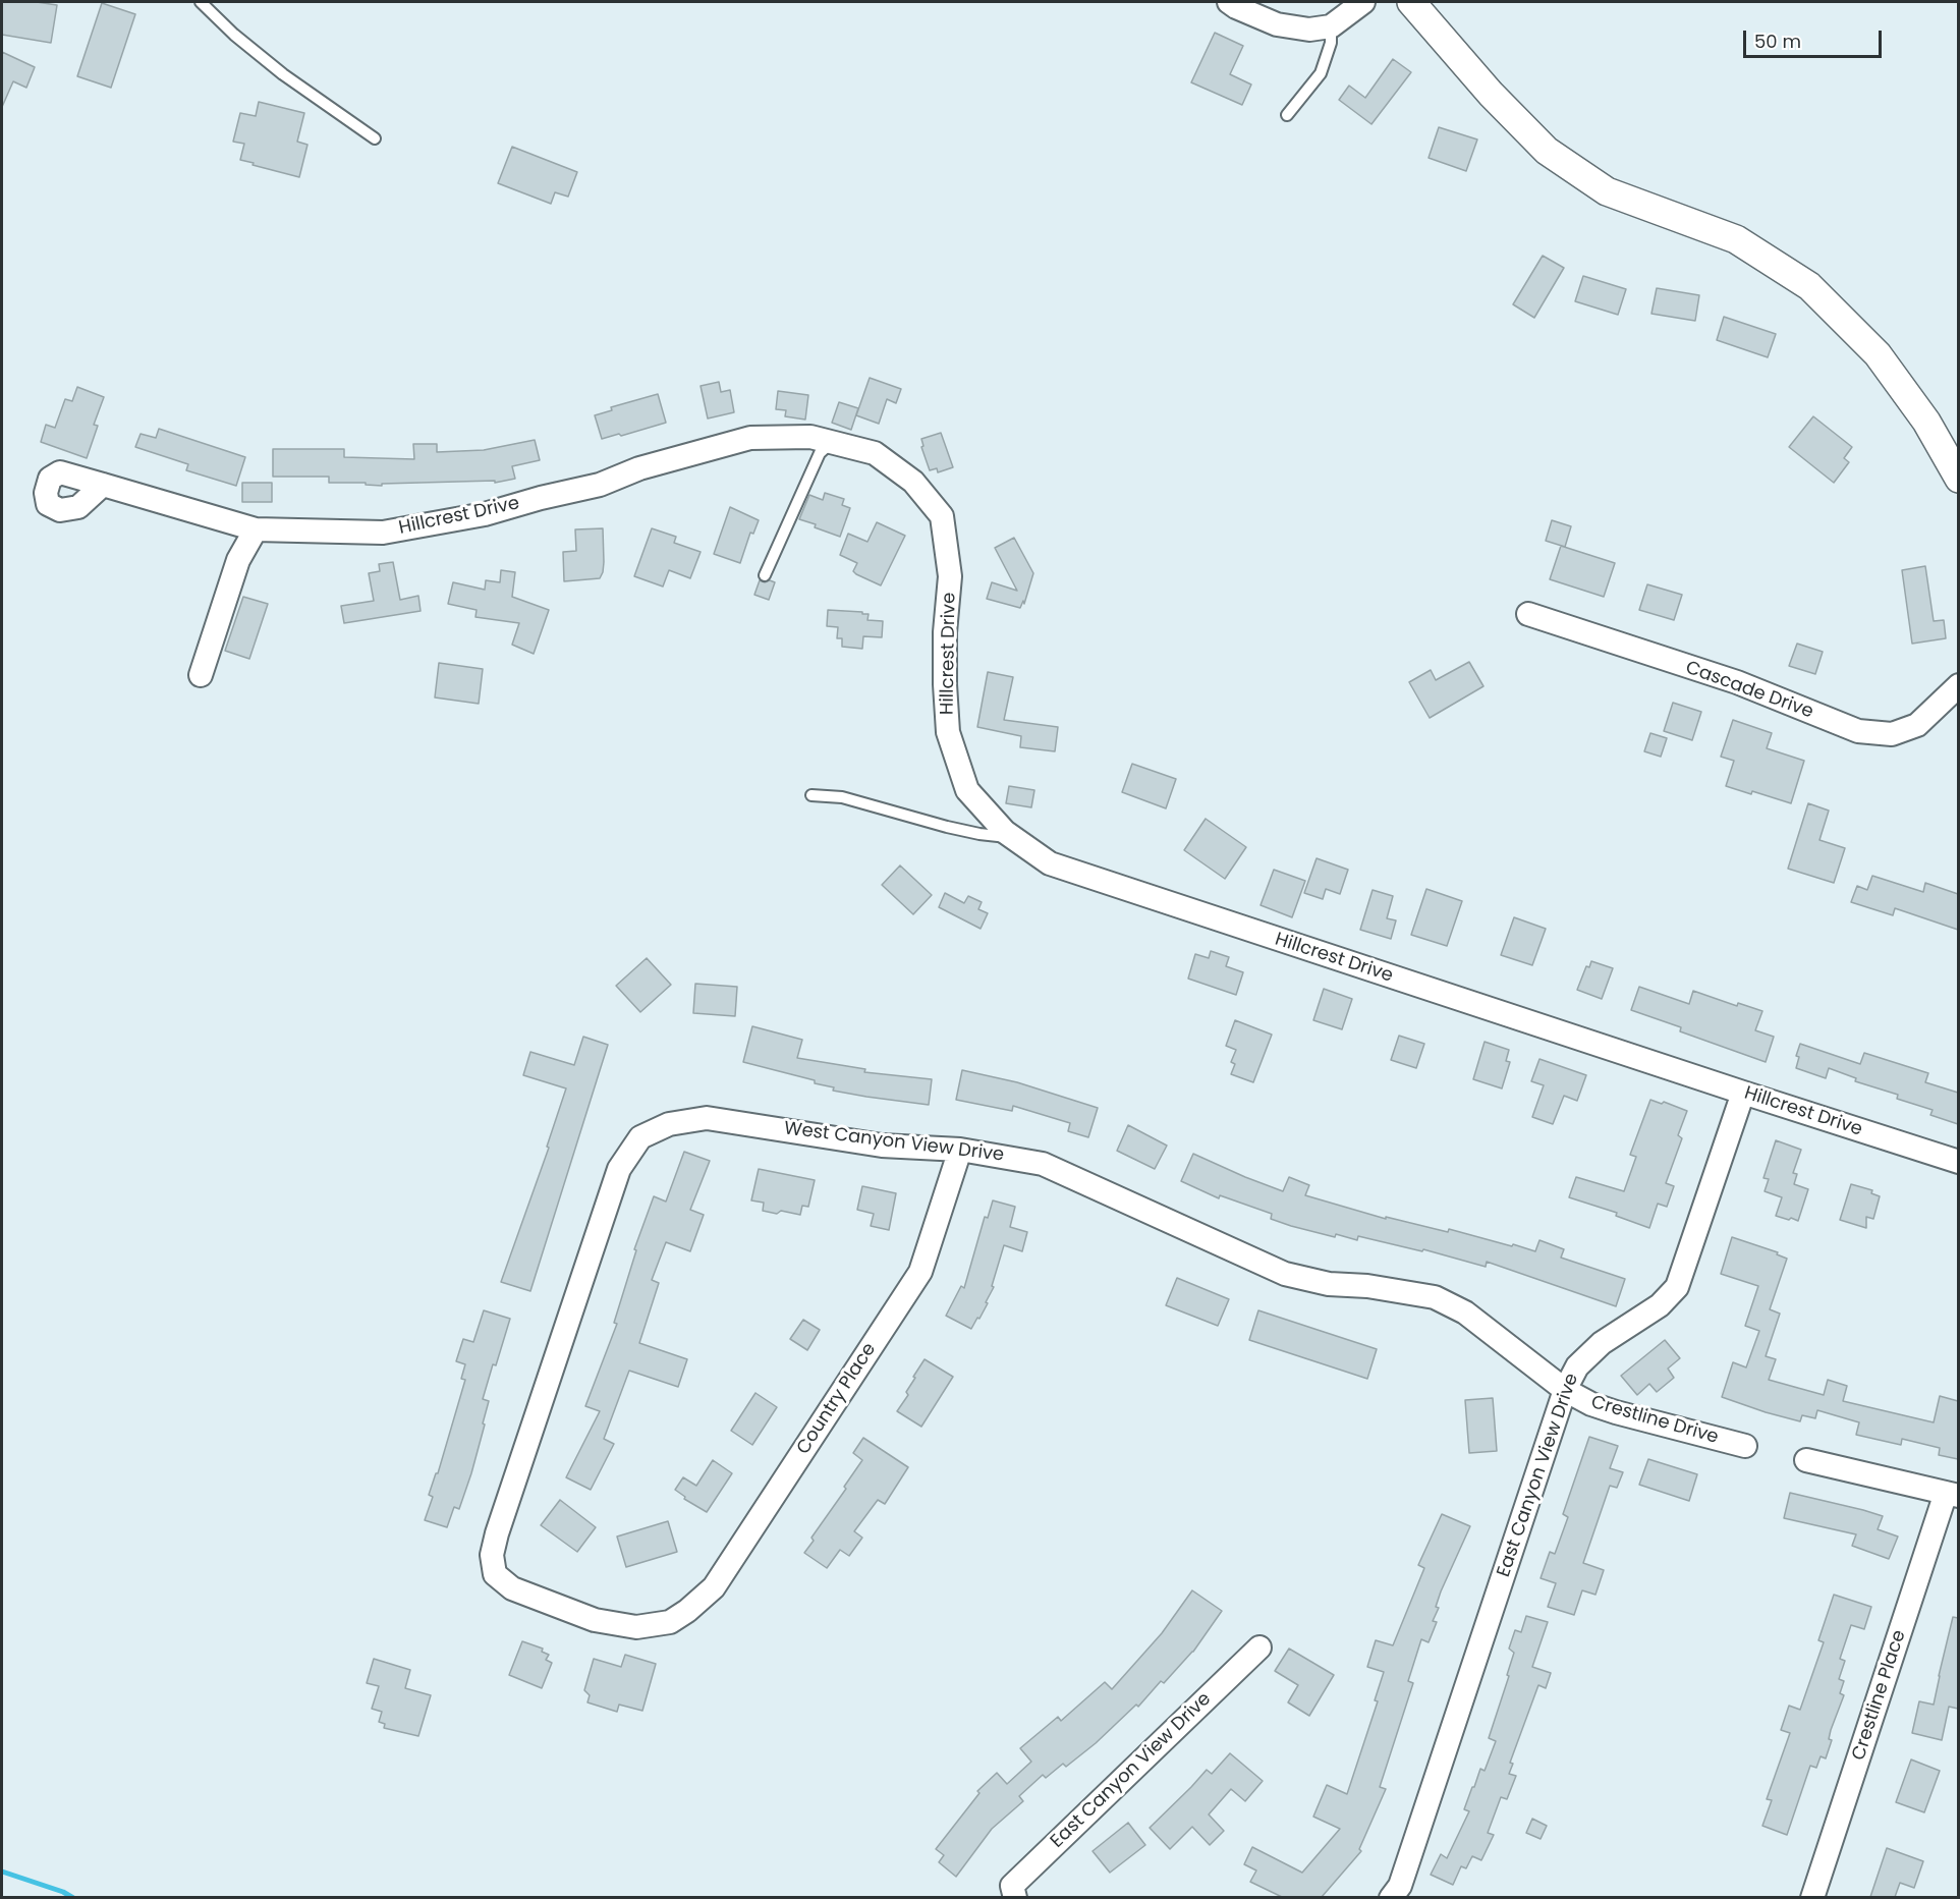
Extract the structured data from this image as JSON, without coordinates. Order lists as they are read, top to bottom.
{
  "streets": {
    "street": [
      "Hillcrest Drive",
      "Cascade Drive",
      "West Canyon View Drive",
      "Country Place",
      "Crestline Drive",
      "East Canyon View Drive",
      "Crestline Place"
    ]
  },
  "crossings": [
    ["Hillcrest Drive", "East Canyon View Drive"],
    ["West Canyon View Drive", "Country Place"],
    ["West Canyon View Drive", "Crestline Drive"],
    ["West Canyon View Drive", "East Canyon View Drive"],
    ["Crestline Drive", "East Canyon View Drive"]
  ],
  "scale_bar": "50 m"
}
